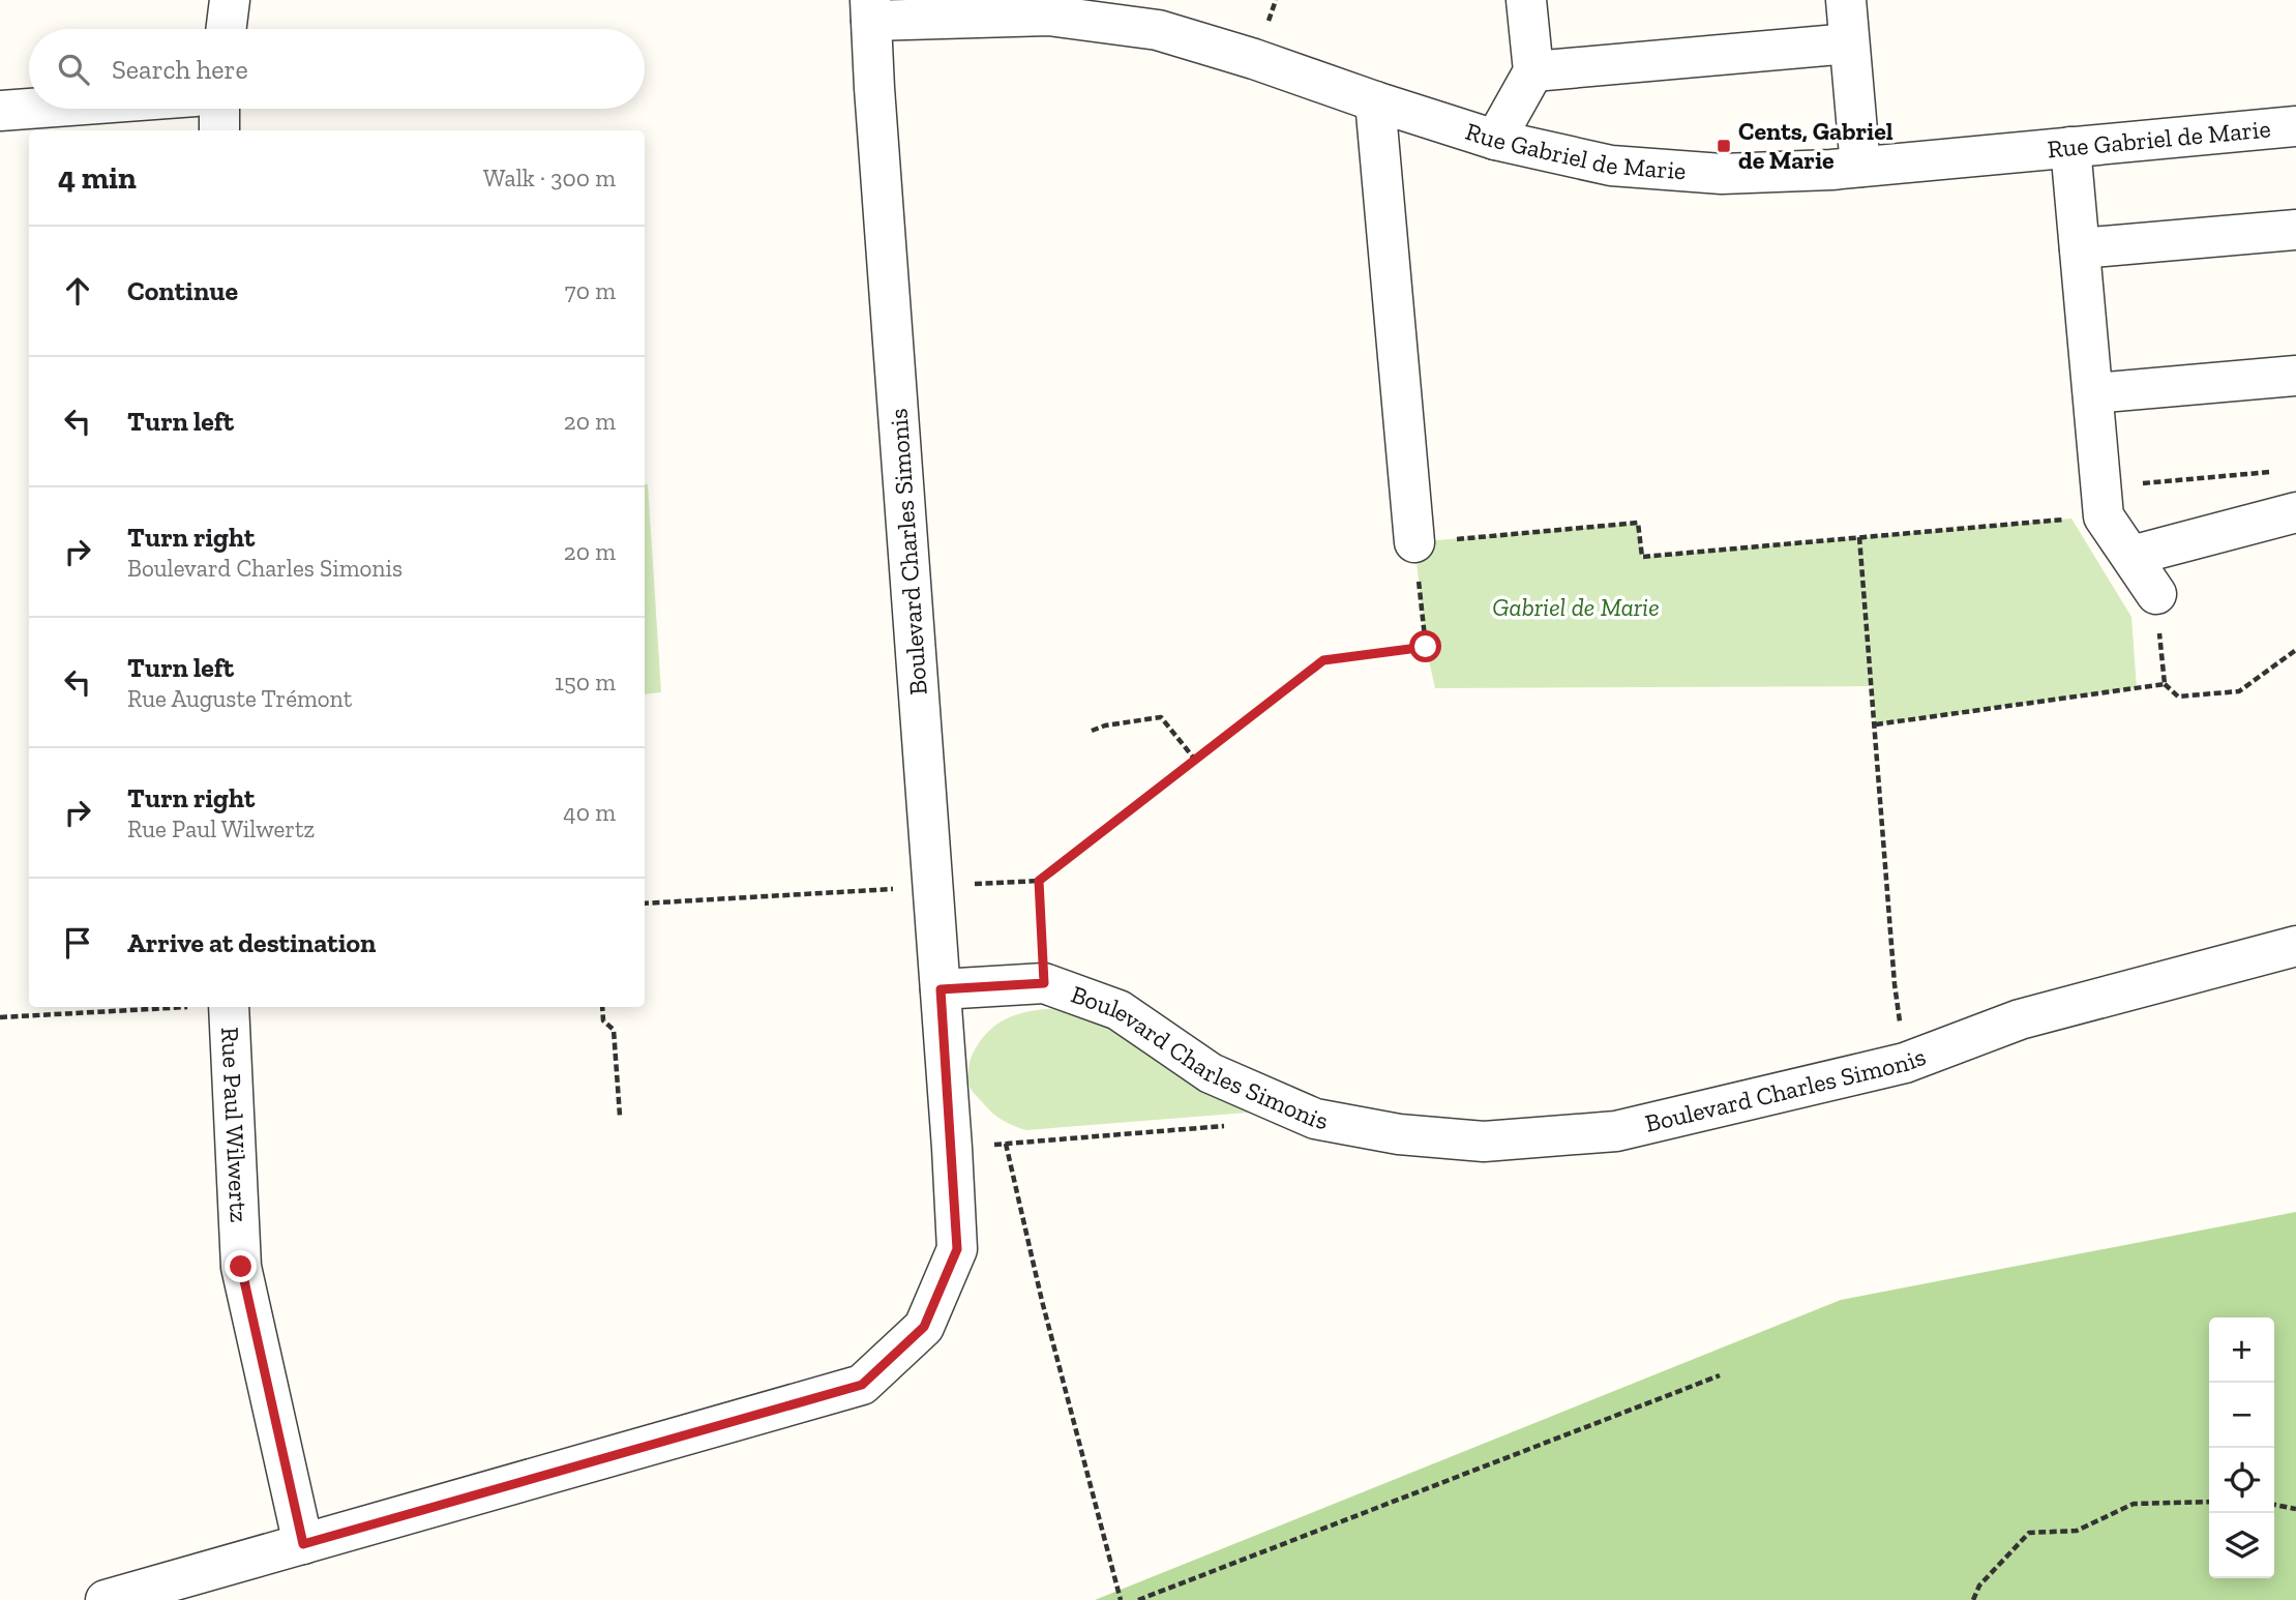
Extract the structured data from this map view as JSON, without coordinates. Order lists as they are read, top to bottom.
{
  "streets": {
    "street": ["Rue Gabriel de Marie", "Boulevard Charles Simonis", "Rue Paul Wilwertz"]
  },
  "crossings": [
    ["Rue Gabriel de Marie", "Boulevard Charles Simonis"]
  ],
  "parks": ["Gabriel de Marie"],
  "places": {
    "transit": ["Cents, Gabriel de Marie"]
  },
  "page": {
    "search": "Search here",
    "heading": ["4 min", "Walk · 300 m"],
    "list": [
      ["Continue", "70 m"],
      ["Turn left", "20 m"],
      ["Turn right", "Boulevard Charles Simonis", "20 m"],
      ["Turn left", "Rue Auguste Trémont", "150 m"],
      ["Turn right", "Rue Paul Wilwertz", "40 m"],
      "Arrive at destination"
    ],
    "map_buttons": ["+", "−"]
  }
}
